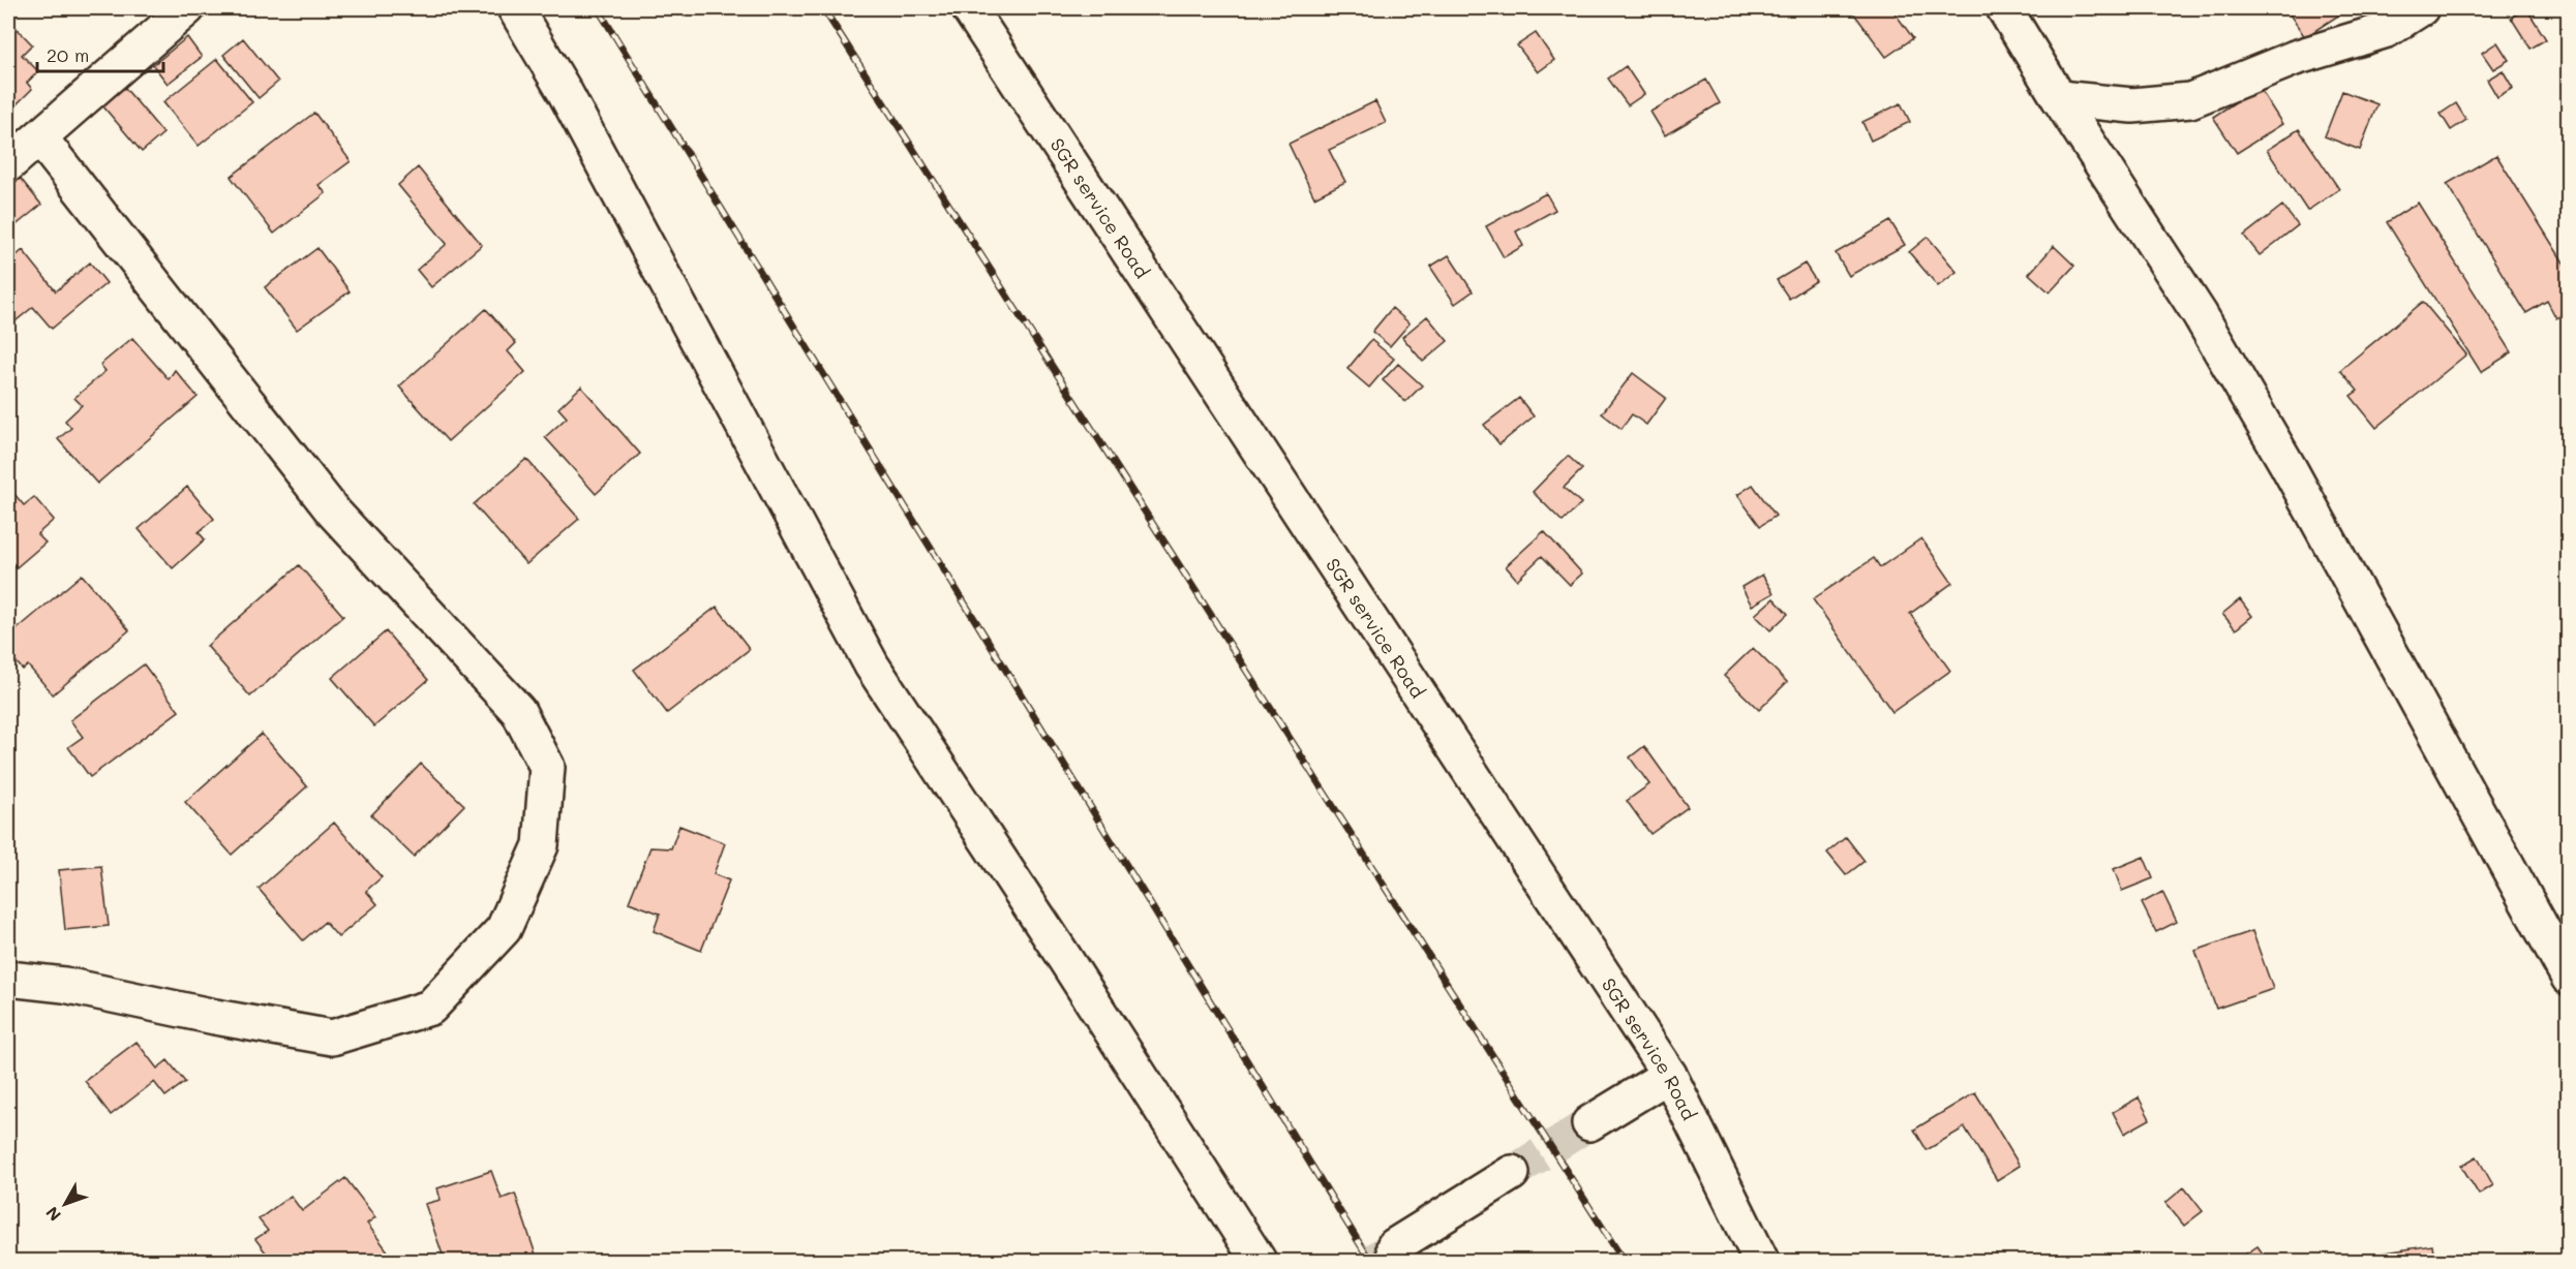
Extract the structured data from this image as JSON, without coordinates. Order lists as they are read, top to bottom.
{
  "streets": {
    "street": ["SGR service Road"]
  },
  "scale_bar": "20 m",
  "north": "bottom left"
}
